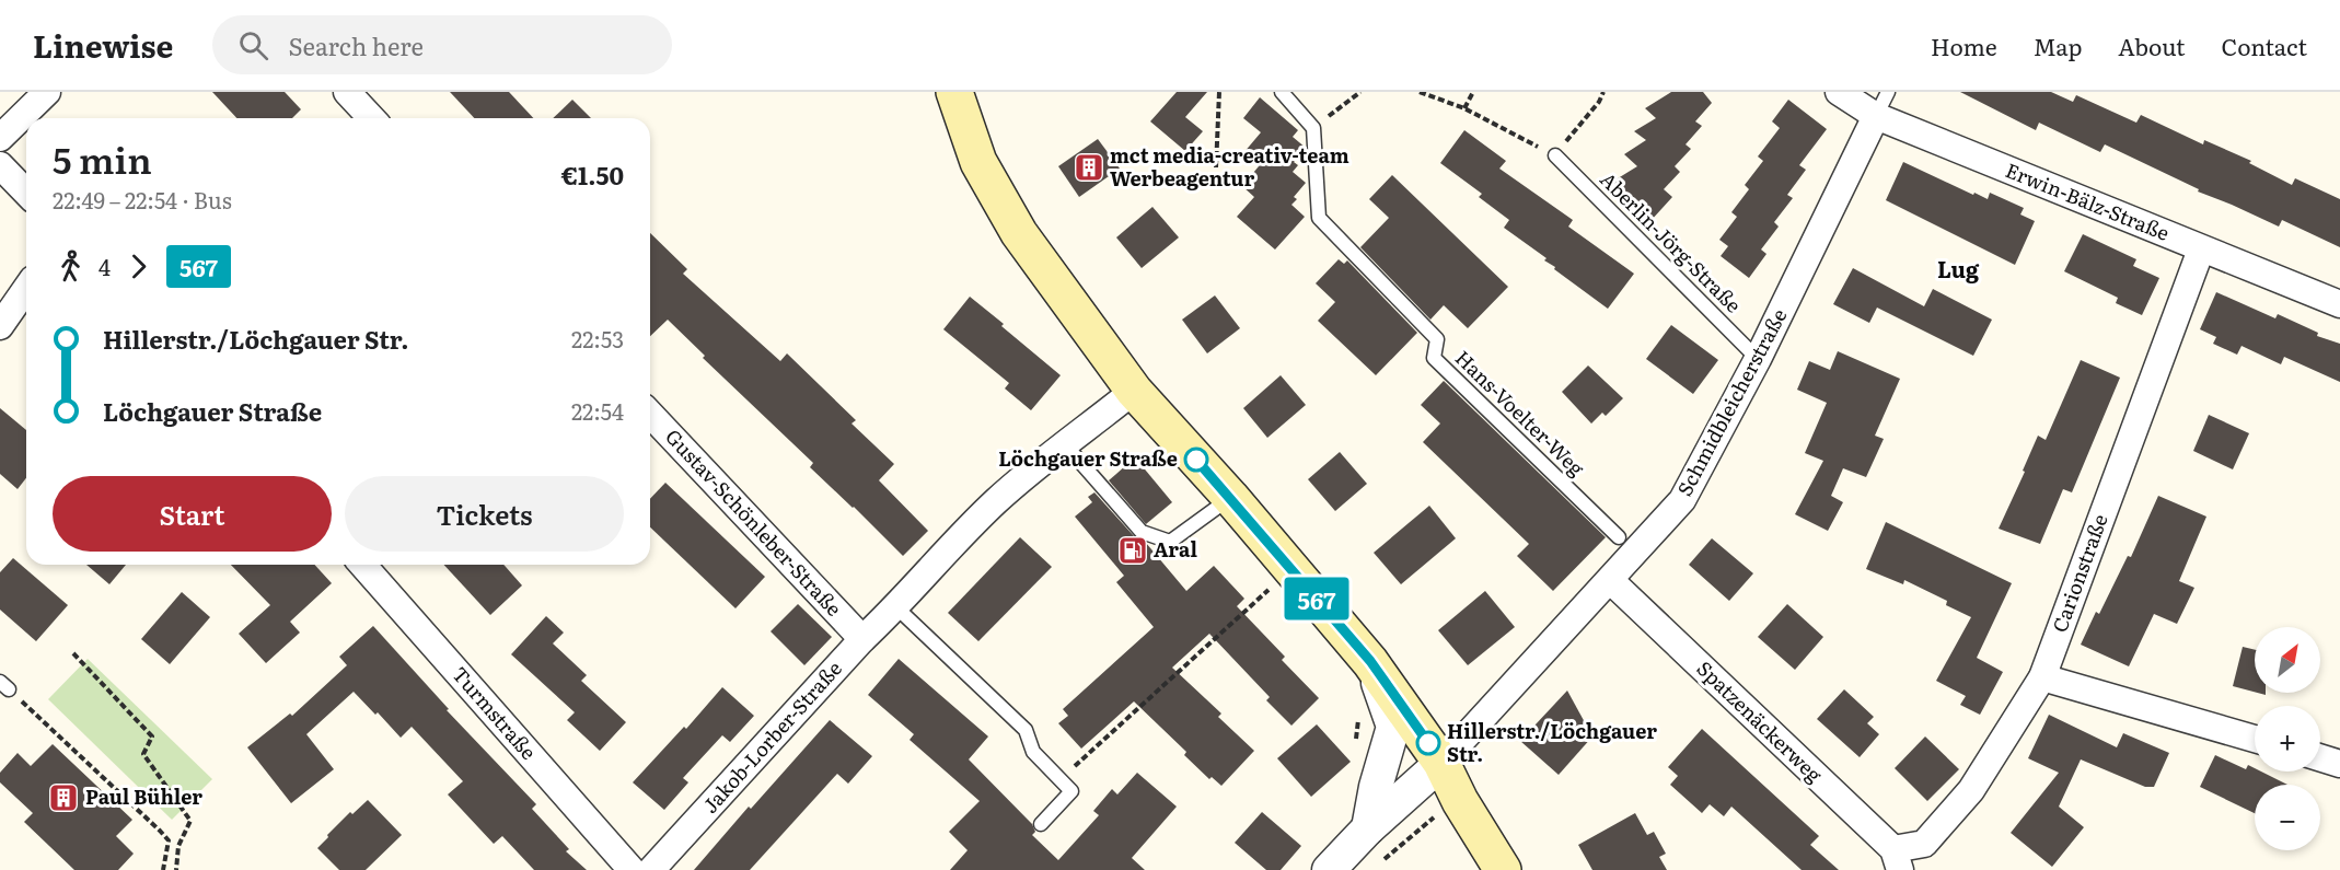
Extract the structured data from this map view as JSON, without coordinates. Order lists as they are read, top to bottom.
{
  "streets": {
    "street": [
      "Erwin-Bälz-Straße",
      "Schmidbleicherstraße",
      "Gustav-Schönleber-Straße",
      "Carionstraße",
      "Turmstraße",
      "Spatzenäckerweg",
      "Jakob-Lorber-Straße"
    ],
    "lane": ["Aberlin-Jörg-Straße", "Hans-Voelter-Weg"]
  },
  "crossings": [
    ["Erwin-Bälz-Straße", "Schmidbleicherstraße"],
    ["Erwin-Bälz-Straße", "Carionstraße"],
    ["Aberlin-Jörg-Straße", "Schmidbleicherstraße"],
    ["Schmidbleicherstraße", "Spatzenäckerweg"],
    ["Gustav-Schönleber-Straße", "Jakob-Lorber-Straße"],
    ["Carionstraße", "Spatzenäckerweg"]
  ],
  "districts": ["Lug"],
  "places": {
    "building": ["mct media-creativ-team Werbeagentur", "Paul Bühler"],
    "other": ["Löchgauer Straße", "Hillerstr./Löchgauer Str."],
    "fuel station": ["Aral"]
  },
  "lines": ["bus line 567"],
  "north": "top right",
  "page": {
    "header": "Linewise",
    "search": "Search here",
    "nav": [
      "Home",
      "Map",
      "About",
      "Contact"
    ],
    "on_map": "567",
    "heading": ["5 min", "22:49 – 22:54 · Bus", "€1.50"],
    "legs": ["4", "567"],
    "list": [
      {
        "name": "Hillerstr./Löchgauer Str.",
        "value": "22:53"
      },
      {
        "name": "Löchgauer Straße",
        "value": "22:54"
      }
    ],
    "buttons": ["Start", "Tickets"],
    "map_buttons": ["+", "−"]
  }
}
